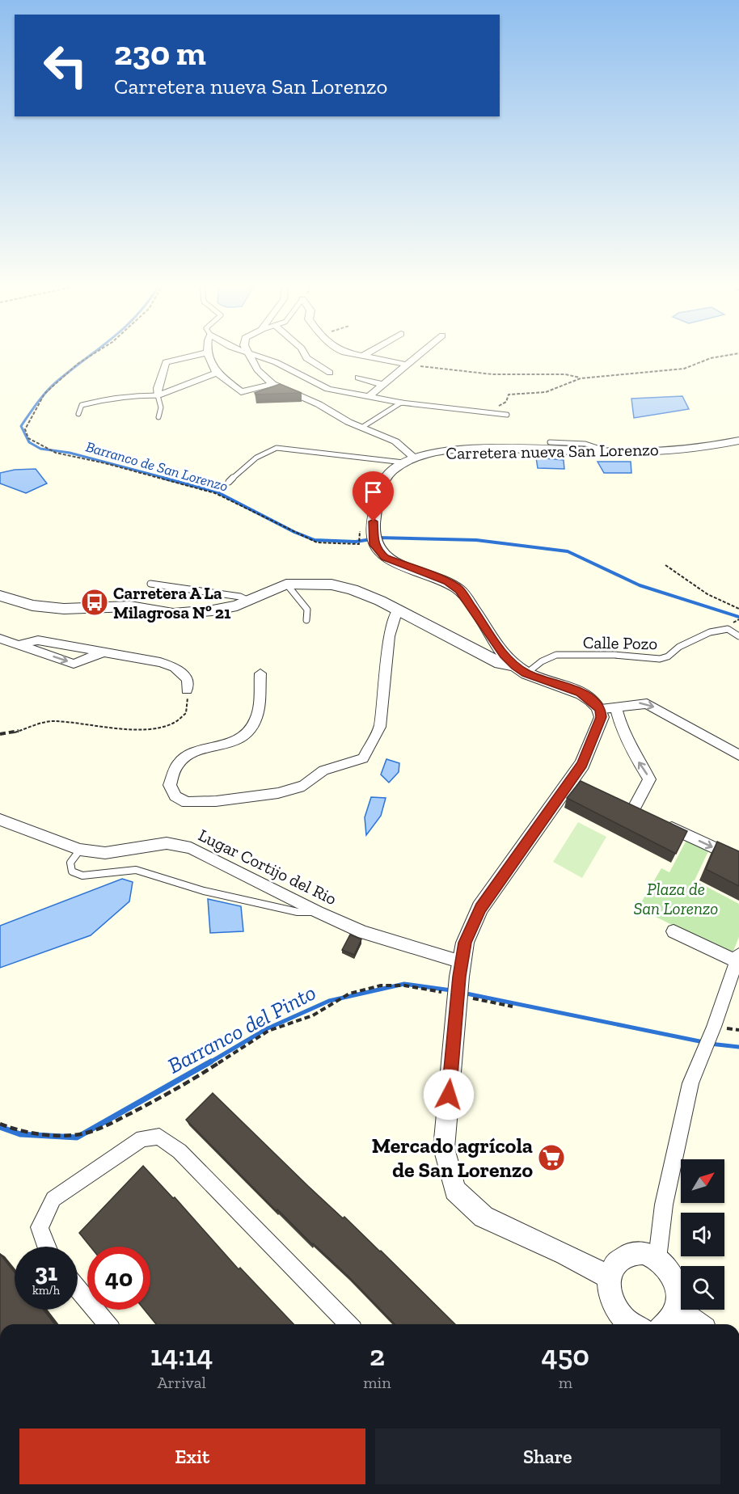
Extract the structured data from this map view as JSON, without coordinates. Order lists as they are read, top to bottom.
{
  "streets": {
    "street": ["Carretera nueva San Lorenzo", "Lugar Cortijo del Rio"],
    "lane": ["Calle Pozo"]
  },
  "crossings": [
    ["Carretera nueva San Lorenzo", "Calle Pozo"]
  ],
  "water": ["Barranco de San Lorenzo", "Barranco del Pinto"],
  "parks": ["Plaza de San Lorenzo"],
  "places": {
    "bus stop": ["Carretera A La Milagrosa Nº 21"],
    "supermarket": ["Mercado agrícola de San Lorenzo"]
  },
  "north": "top right",
  "page": {
    "turn": ["230 m", "Carretera nueva San Lorenzo"],
    "speed": "31 km/h",
    "limit": "40",
    "eta": [
      "14:14",
      "Arrival",
      "2",
      "min",
      "450",
      "m"
    ],
    "buttons": ["Exit", "Share"]
  }
}
